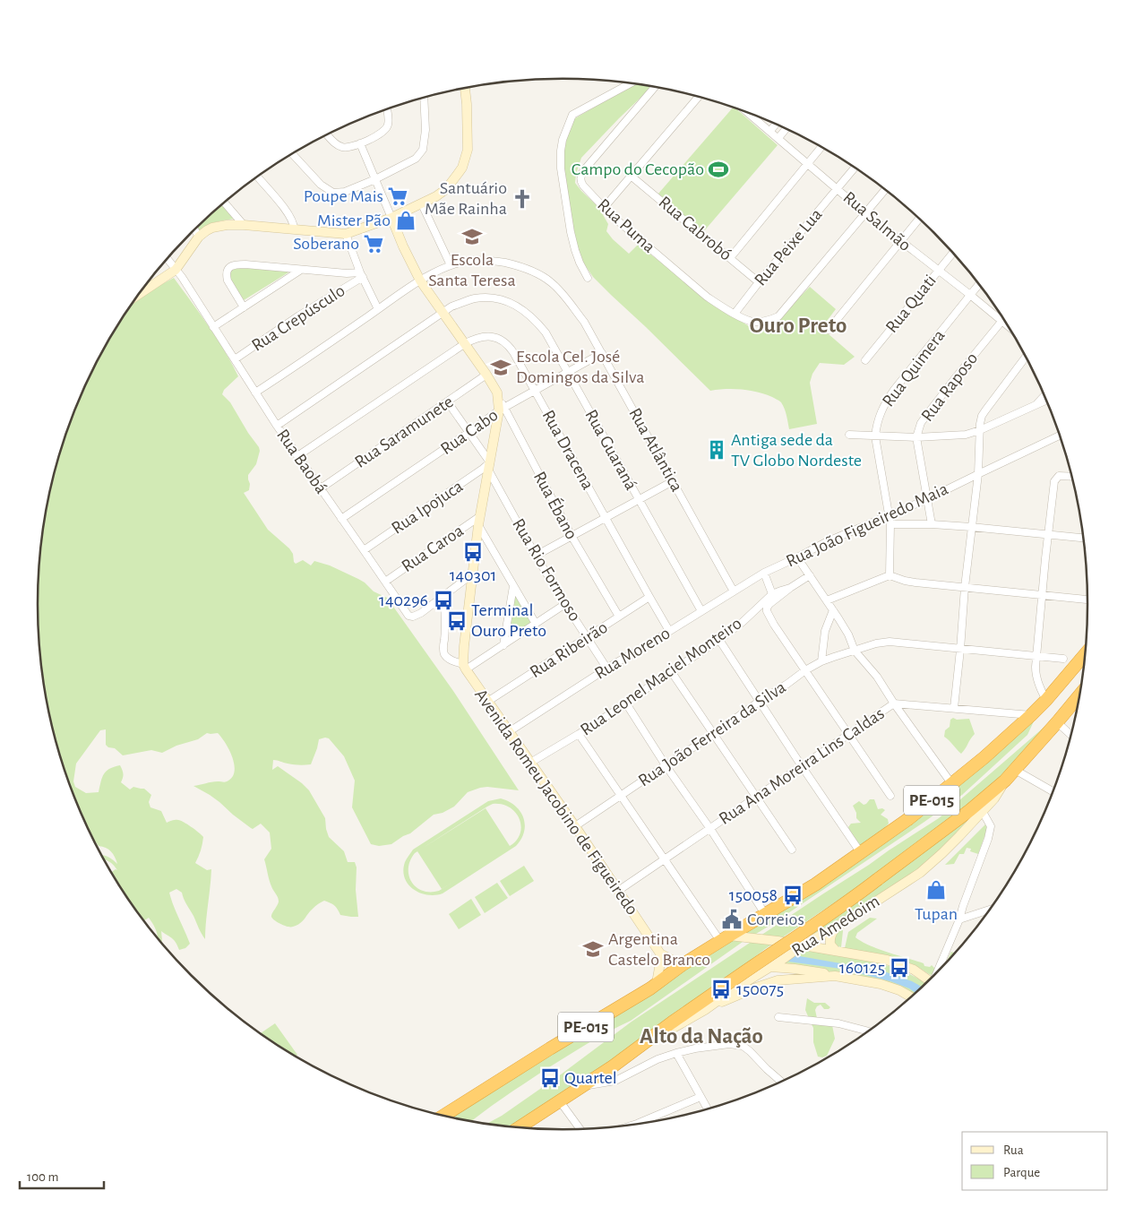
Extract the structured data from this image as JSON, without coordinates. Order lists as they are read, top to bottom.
{
  "streets": {
    "highway": ["PE-015"],
    "street": [
      "Rua Salmão",
      "Rua Puma",
      "Rua Cabrobó",
      "Rua Peixe Lua",
      "Rua Quati",
      "Rua Crepúsculo",
      "Rua Quimera",
      "Rua Raposo",
      "Rua Saramunete",
      "Rua Cabo",
      "Rua Dracena",
      "Rua Guaraná",
      "Rua Atlântica",
      "Rua Baobá",
      "Rua Ébano",
      "Rua Ipojuca",
      "Rua João Figueiredo Maia",
      "Rua Caroa",
      "Rua Rio Formoso",
      "Rua Ribeirão",
      "Rua Moreno",
      "Rua Leonel Maciel Monteiro",
      "Rua João Ferreira da Silva",
      "Rua Ana Moreira Lins Caldas",
      "Avenida Romeu Jacobino de Figueiredo",
      "Rua Amedoim"
    ]
  },
  "crossings": [
    ["Rua Salmão", "Rua Puma"],
    ["Rua Salmão", "Rua Peixe Lua"],
    ["Rua Salmão", "Rua Quati"],
    ["Rua Salmão", "Rua Quimera"],
    ["Rua Salmão", "Rua Raposo"],
    ["Rua Puma", "Rua Peixe Lua"],
    ["Rua Cabrobó", "Rua Peixe Lua"],
    ["Rua Crepúsculo", "Rua Baobá"],
    ["Rua Quimera", "Rua João Figueiredo Maia"],
    ["Rua Raposo", "Rua João Figueiredo Maia"],
    ["Rua Saramunete", "Rua Baobá"],
    ["Rua Saramunete", "Rua Rio Formoso"],
    ["Rua Cabo", "Rua Dracena"],
    ["Rua Cabo", "Rua Guaraná"],
    ["Rua Cabo", "Rua Atlântica"],
    ["Rua Cabo", "Rua Baobá"],
    ["Rua Cabo", "Rua Ébano"],
    ["Rua Cabo", "Rua Rio Formoso"],
    ["Rua Dracena", "Rua Baobá"],
    ["Rua Dracena", "Rua Ribeirão"],
    ["Rua Dracena", "Rua Moreno"],
    ["Rua Guaraná", "Rua Baobá"],
    ["Rua Guaraná", "Rua Moreno"],
    ["Rua Atlântica", "Rua Baobá"],
    ["Rua Atlântica", "Rua Moreno"],
    ["Rua Baobá", "Rua Ipojuca"],
    ["Rua Baobá", "Rua Caroa"],
    ["Rua Ébano", "Rua Ribeirão"],
    ["Rua Ipojuca", "Rua Rio Formoso"],
    ["Rua João Figueiredo Maia", "Rua Moreno"],
    ["Rua João Figueiredo Maia", "Rua João Ferreira da Silva"],
    ["Rua João Figueiredo Maia", "Rua Ana Moreira Lins Caldas"],
    ["Rua Rio Formoso", "Rua Ribeirão"],
    ["Rua Rio Formoso", "Rua Moreno"],
    ["Rua Ribeirão", "Avenida Romeu Jacobino de Figueiredo"],
    ["Rua Moreno", "Avenida Romeu Jacobino de Figueiredo"],
    ["Rua Leonel Maciel Monteiro", "Avenida Romeu Jacobino de Figueiredo"],
    ["Rua João Ferreira da Silva", "Avenida Romeu Jacobino de Figueiredo"],
    ["Rua Ana Moreira Lins Caldas", "PE-015"],
    ["Rua Ana Moreira Lins Caldas", "Avenida Romeu Jacobino de Figueiredo"],
    ["PE-015", "Avenida Romeu Jacobino de Figueiredo"],
    ["PE-015", "Rua Amedoim"]
  ],
  "districts": ["Ouro Preto", "Alto da Nação"],
  "places": {
    "sports": ["Campo do Cecopão"],
    "supermarket": ["Poupe Mais", "Soberano"],
    "church": ["Santuário Mãe Rainha"],
    "shop": ["Mister Pão", "Tupan"],
    "school or university": ["Escola Santa Teresa", "Escola Cel. José Domingos da Silva", "Argentina Castelo Branco"],
    "building": ["Antiga sede da TV Globo Nordeste"],
    "bus stop": [
      "140301",
      "140296",
      "Terminal Ouro Preto",
      "150058",
      "160125",
      "150075",
      "Quartel"
    ],
    "public building": ["Correios"]
  },
  "legend": ["Rua", "Parque"],
  "scale_bar": "100 m"
}
